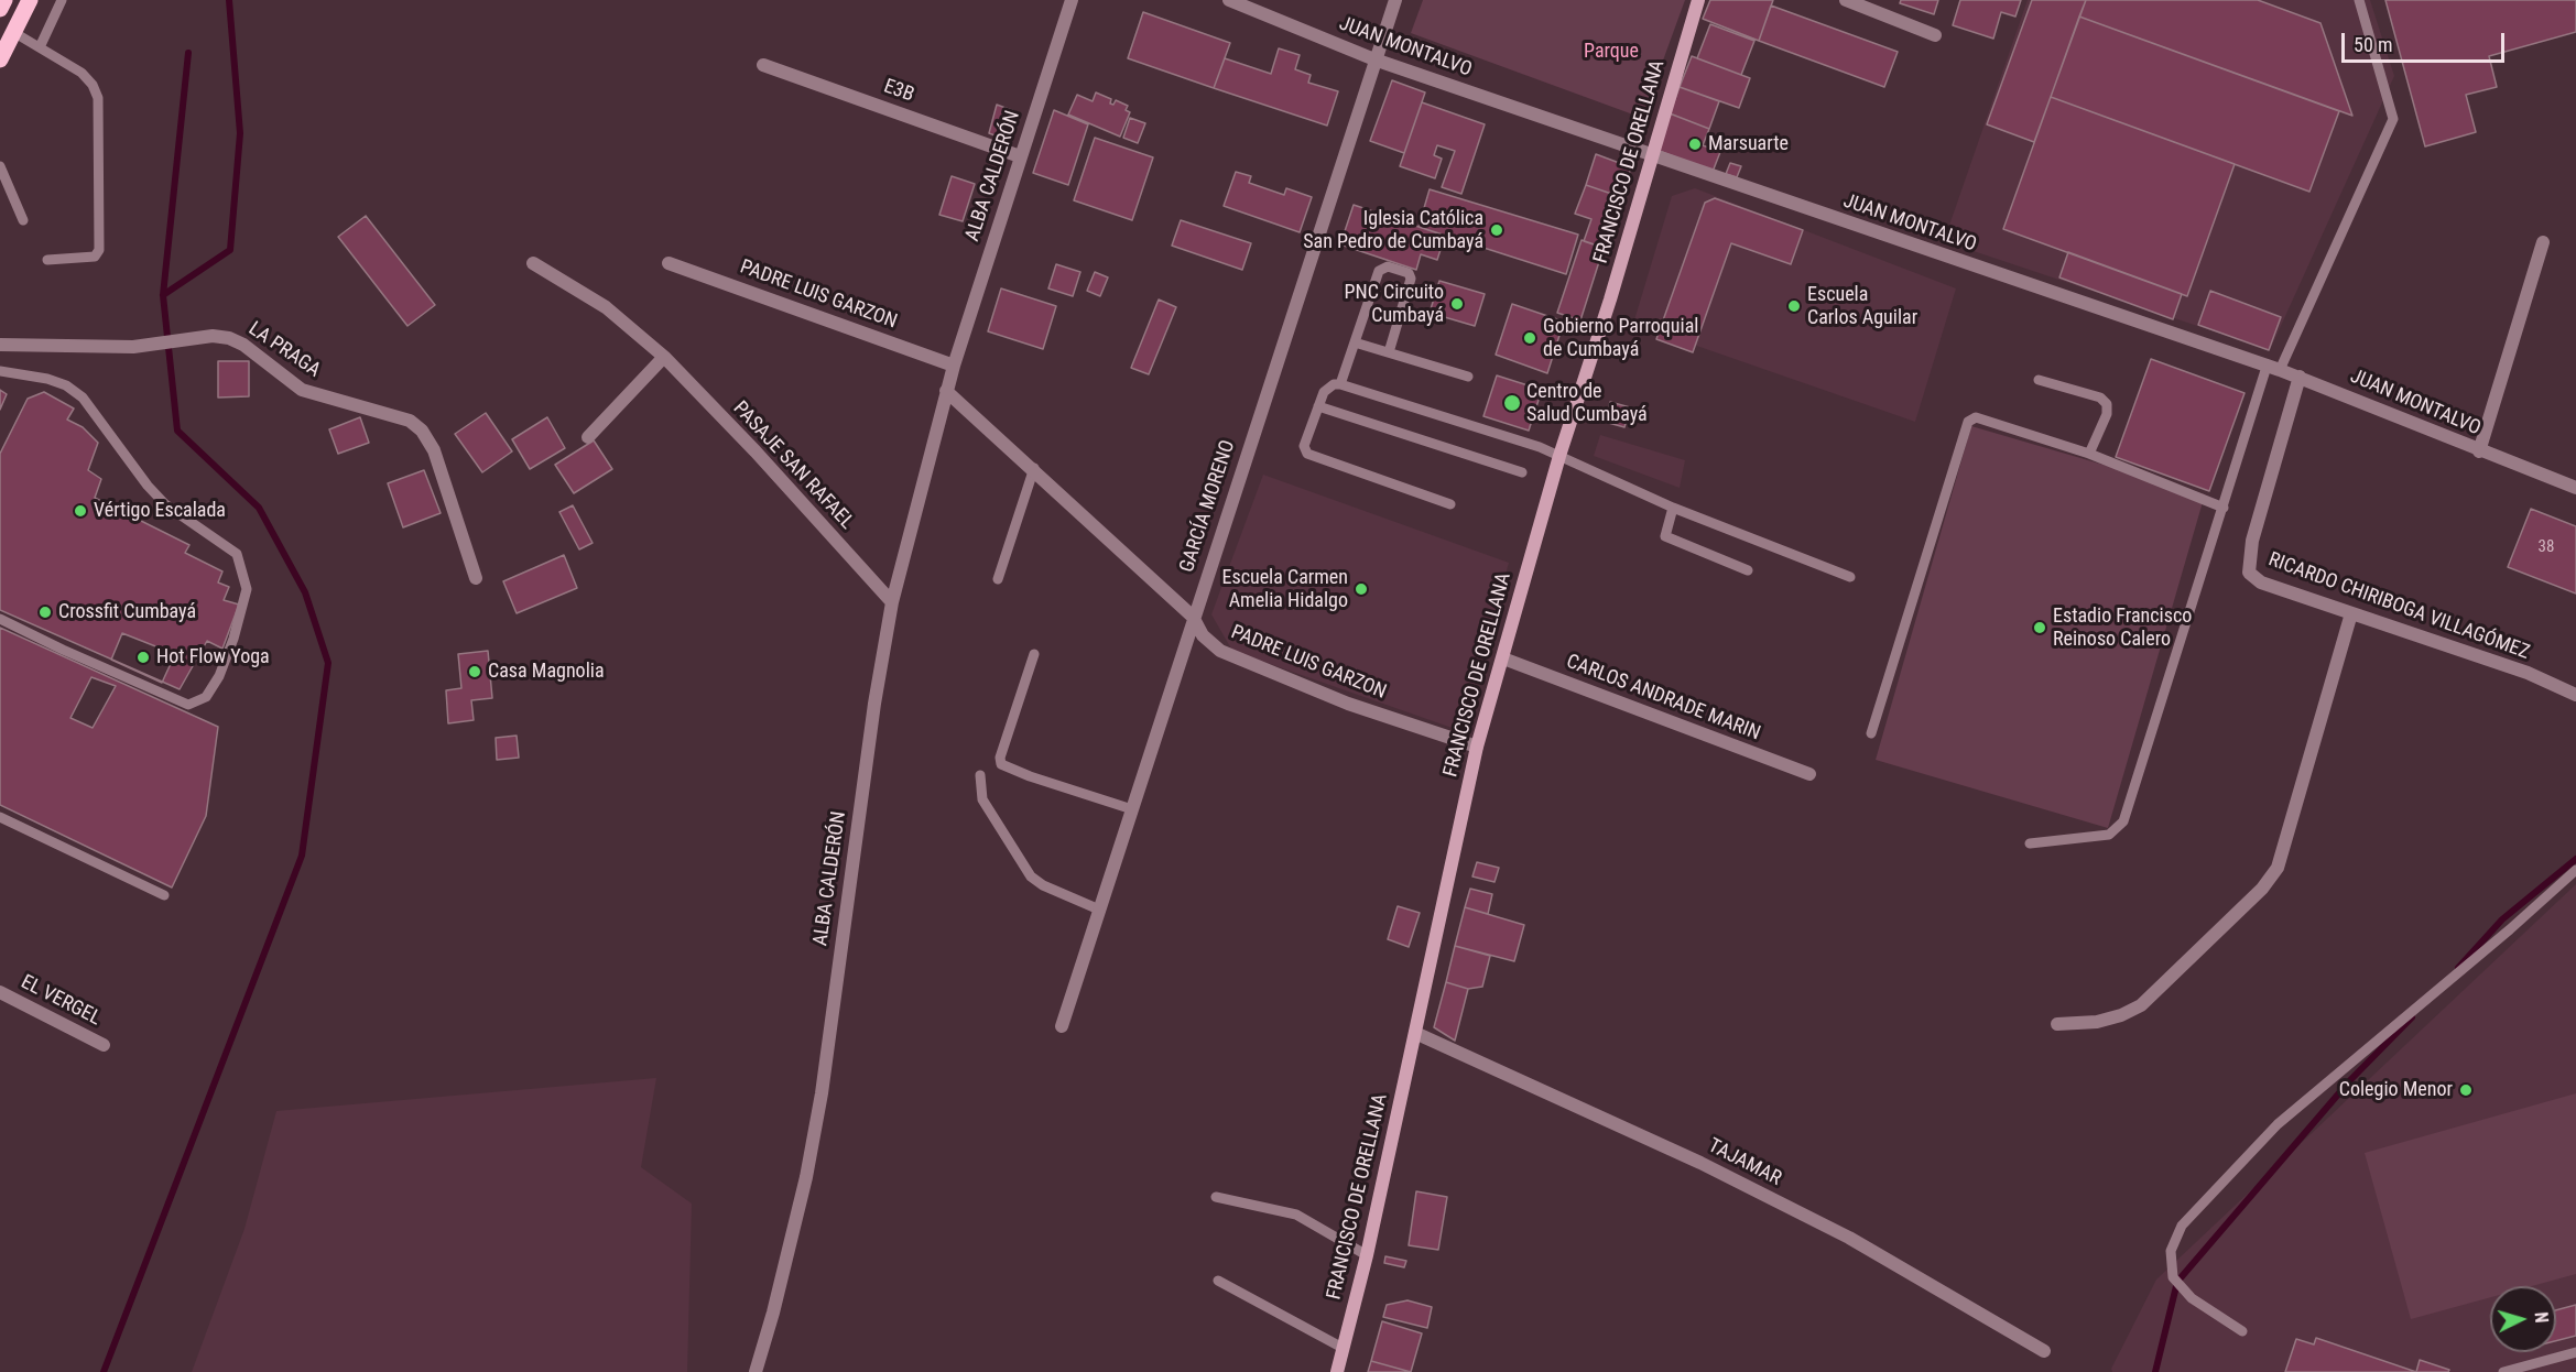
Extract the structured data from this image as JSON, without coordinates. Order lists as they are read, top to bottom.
{
  "streets": {
    "street": [
      "JUAN MONTALVO",
      "E3B",
      "FRANCISCO DE ORELLANA",
      "ALBA CALDERÓN",
      "PADRE LUIS GARZON",
      "LA PRAGA",
      "PASAJE SAN RAFAEL",
      "GARCÍA MORENO",
      "RICARDO CHIRIBOGA VILLAGÓMEZ",
      "CARLOS ANDRADE MARIN",
      "EL VERGEL",
      "TAJAMAR"
    ]
  },
  "crossings": [
    ["JUAN MONTALVO", "FRANCISCO DE ORELLANA"],
    ["JUAN MONTALVO", "GARCÍA MORENO"],
    ["JUAN MONTALVO", "RICARDO CHIRIBOGA VILLAGÓMEZ"],
    ["E3B", "ALBA CALDERÓN"],
    ["FRANCISCO DE ORELLANA", "PADRE LUIS GARZON"],
    ["FRANCISCO DE ORELLANA", "CARLOS ANDRADE MARIN"],
    ["FRANCISCO DE ORELLANA", "TAJAMAR"],
    ["ALBA CALDERÓN", "PADRE LUIS GARZON"],
    ["ALBA CALDERÓN", "PASAJE SAN RAFAEL"],
    ["PADRE LUIS GARZON", "GARCÍA MORENO"]
  ],
  "parks": ["Parque"],
  "places": [
    "Marsuarte",
    "Iglesia Católica San Pedro de Cumbayá",
    "PNC Circuito Cumbayá",
    "Escuela Carlos Aguilar",
    "Gobierno Parroquial de Cumbayá",
    "Centro de Salud Cumbayá",
    "Vértigo Escalada",
    "Escuela Carmen Amelia Hidalgo",
    "Crossfit Cumbayá",
    "Estadio Francisco Reinoso Calero",
    "Hot Flow Yoga",
    "Casa Magnolia",
    "Colegio Menor"
  ],
  "house_numbers": ["38"],
  "scale_bar": "50 m",
  "north": "right"
}
